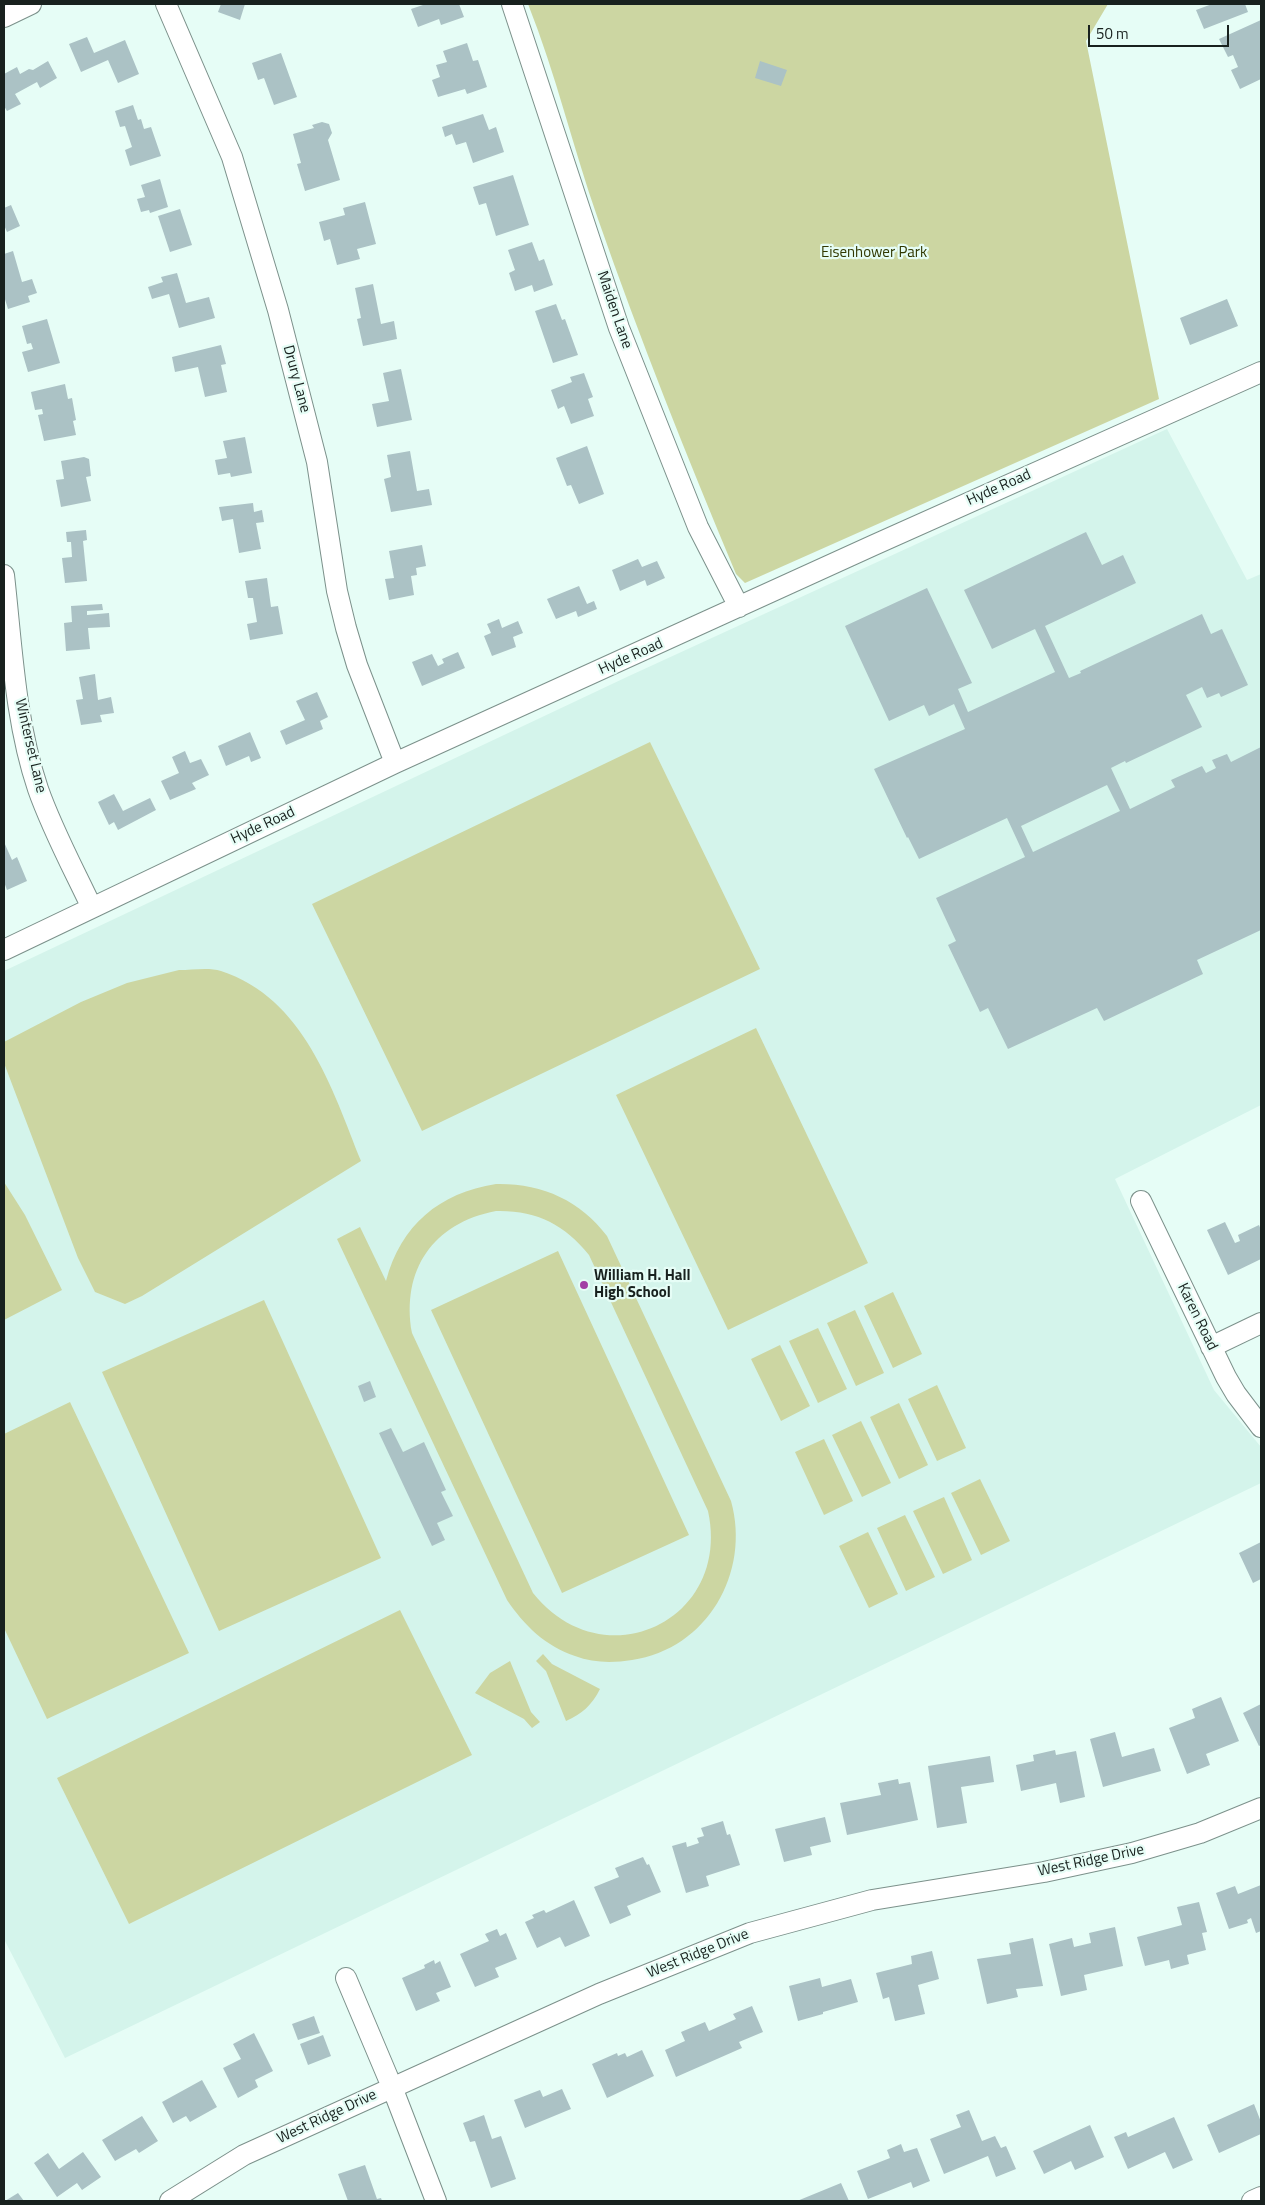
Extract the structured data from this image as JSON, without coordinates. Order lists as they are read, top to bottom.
{
  "streets": {
    "street": [
      "Maiden Lane",
      "Drury Lane",
      "Hyde Road",
      "Winterset Lane",
      "Karen Road",
      "West Ridge Drive"
    ]
  },
  "crossings": [
    ["Maiden Lane", "Hyde Road"],
    ["Drury Lane", "Hyde Road"],
    ["Hyde Road", "Winterset Lane"]
  ],
  "parks": ["Eisenhower Park"],
  "places": ["William H. Hall High School"],
  "scale_bar": "50 m"
}
